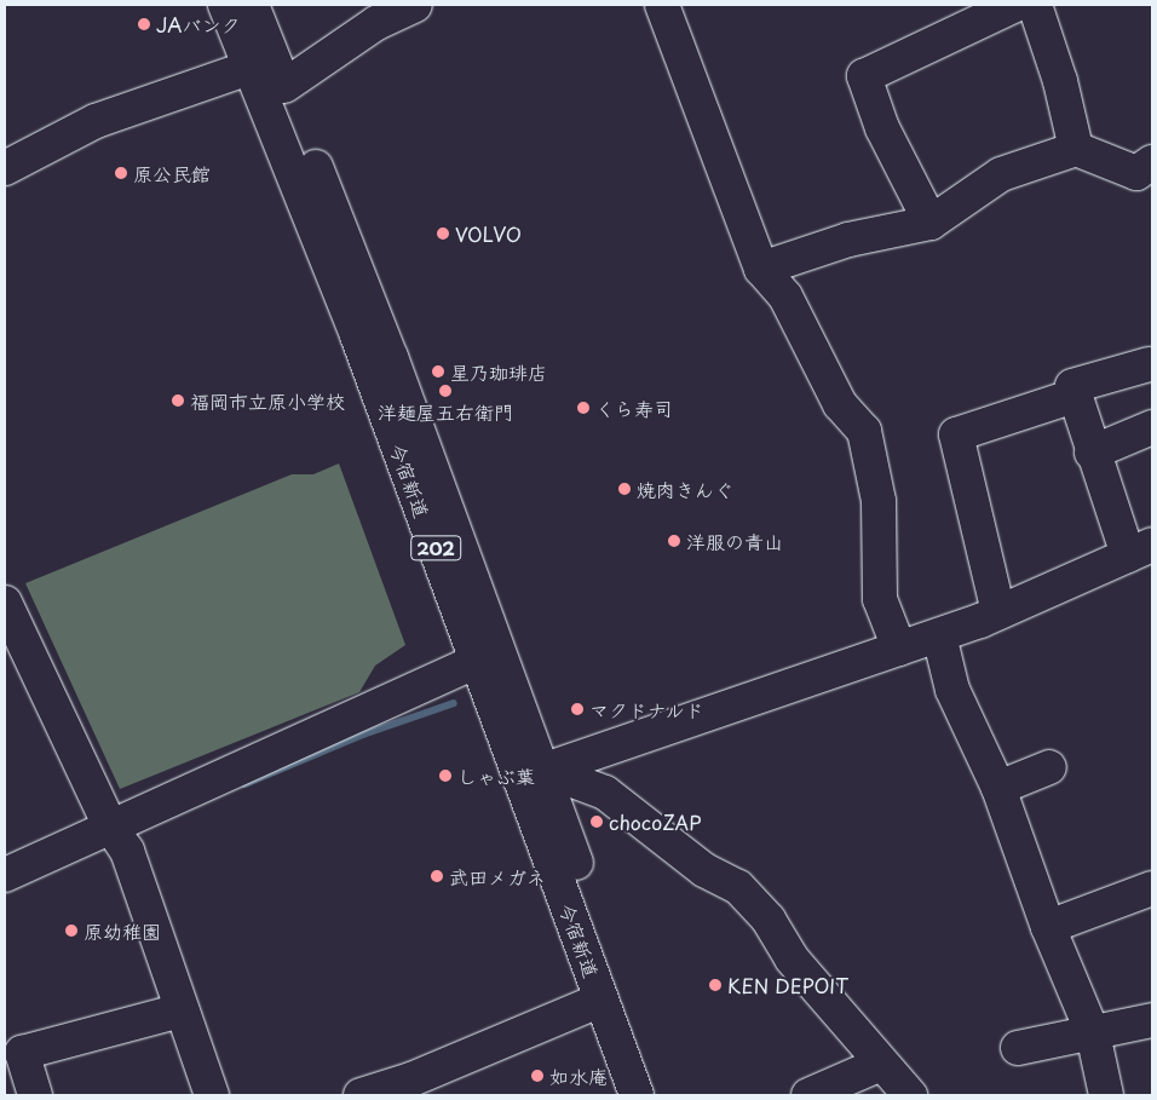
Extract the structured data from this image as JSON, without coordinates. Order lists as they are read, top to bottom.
{
  "streets": {
    "main road": ["今宿新道", "202"]
  },
  "places": [
    "JAバンク",
    "原公民館",
    "VOLVO",
    "星乃珈琲店",
    "洋麺屋五右衛門",
    "福岡市立原小学校",
    "くら寿司",
    "焼肉きんぐ",
    "洋服の青山",
    "マクドナルド",
    "しゃぶ葉",
    "chocoZAP",
    "武田メガネ",
    "原幼稚園",
    "KEN DEPOIT",
    "如水庵"
  ]
}
